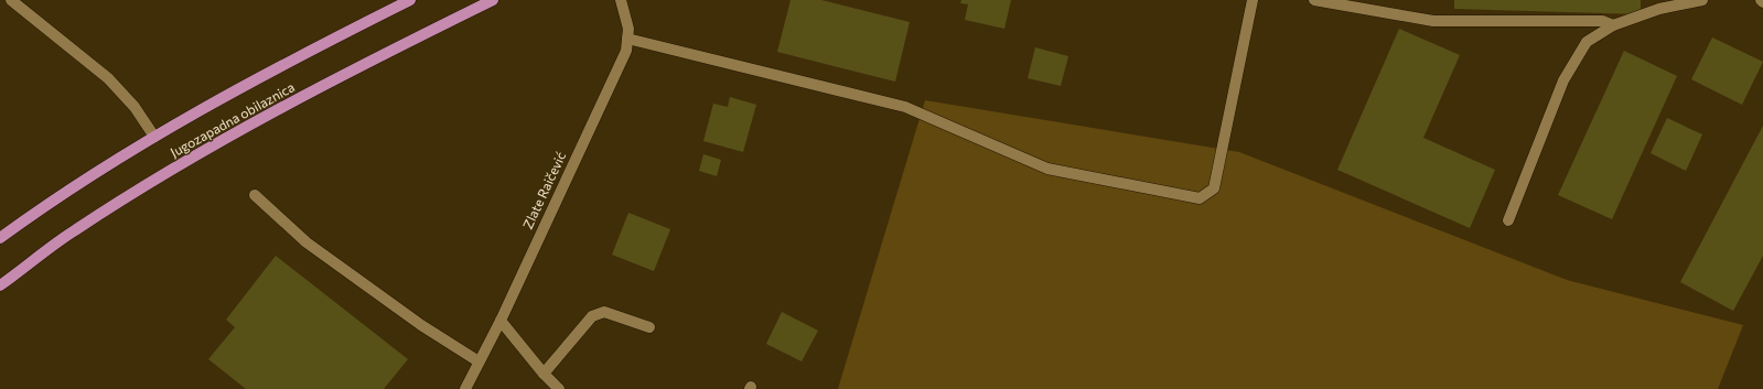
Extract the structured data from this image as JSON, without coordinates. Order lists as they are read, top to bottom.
{
  "streets": {
    "main road": ["Jugozapadna obilaznica"],
    "street": ["Zlate Raičević"]
  }
}
